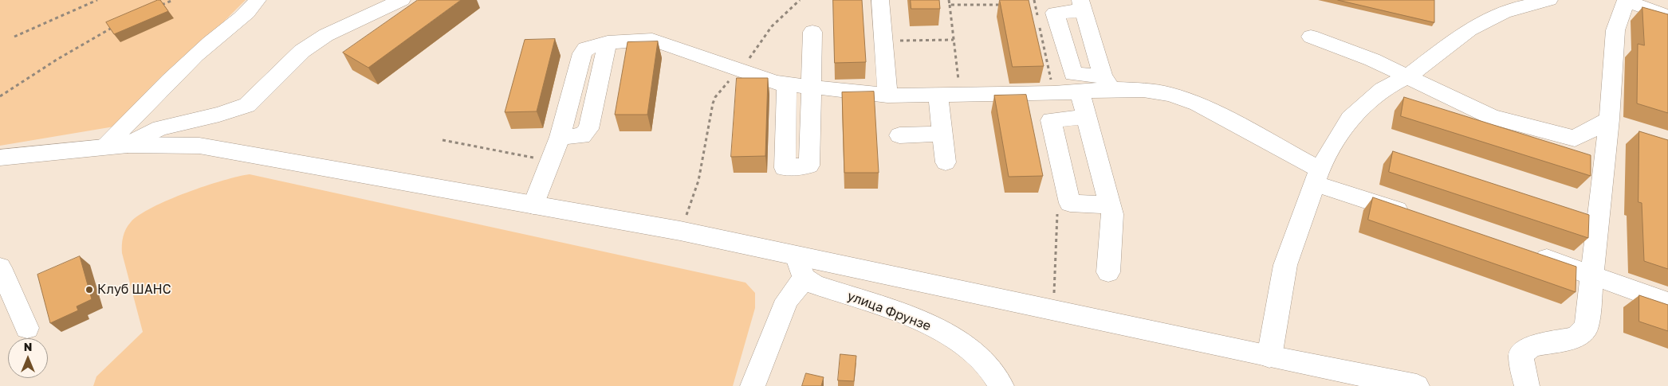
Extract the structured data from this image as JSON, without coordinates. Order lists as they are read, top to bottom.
{
  "streets": {
    "main road": ["улица Фрунзе"]
  },
  "places": ["Клуб ШАНС"],
  "north": "top"
}
